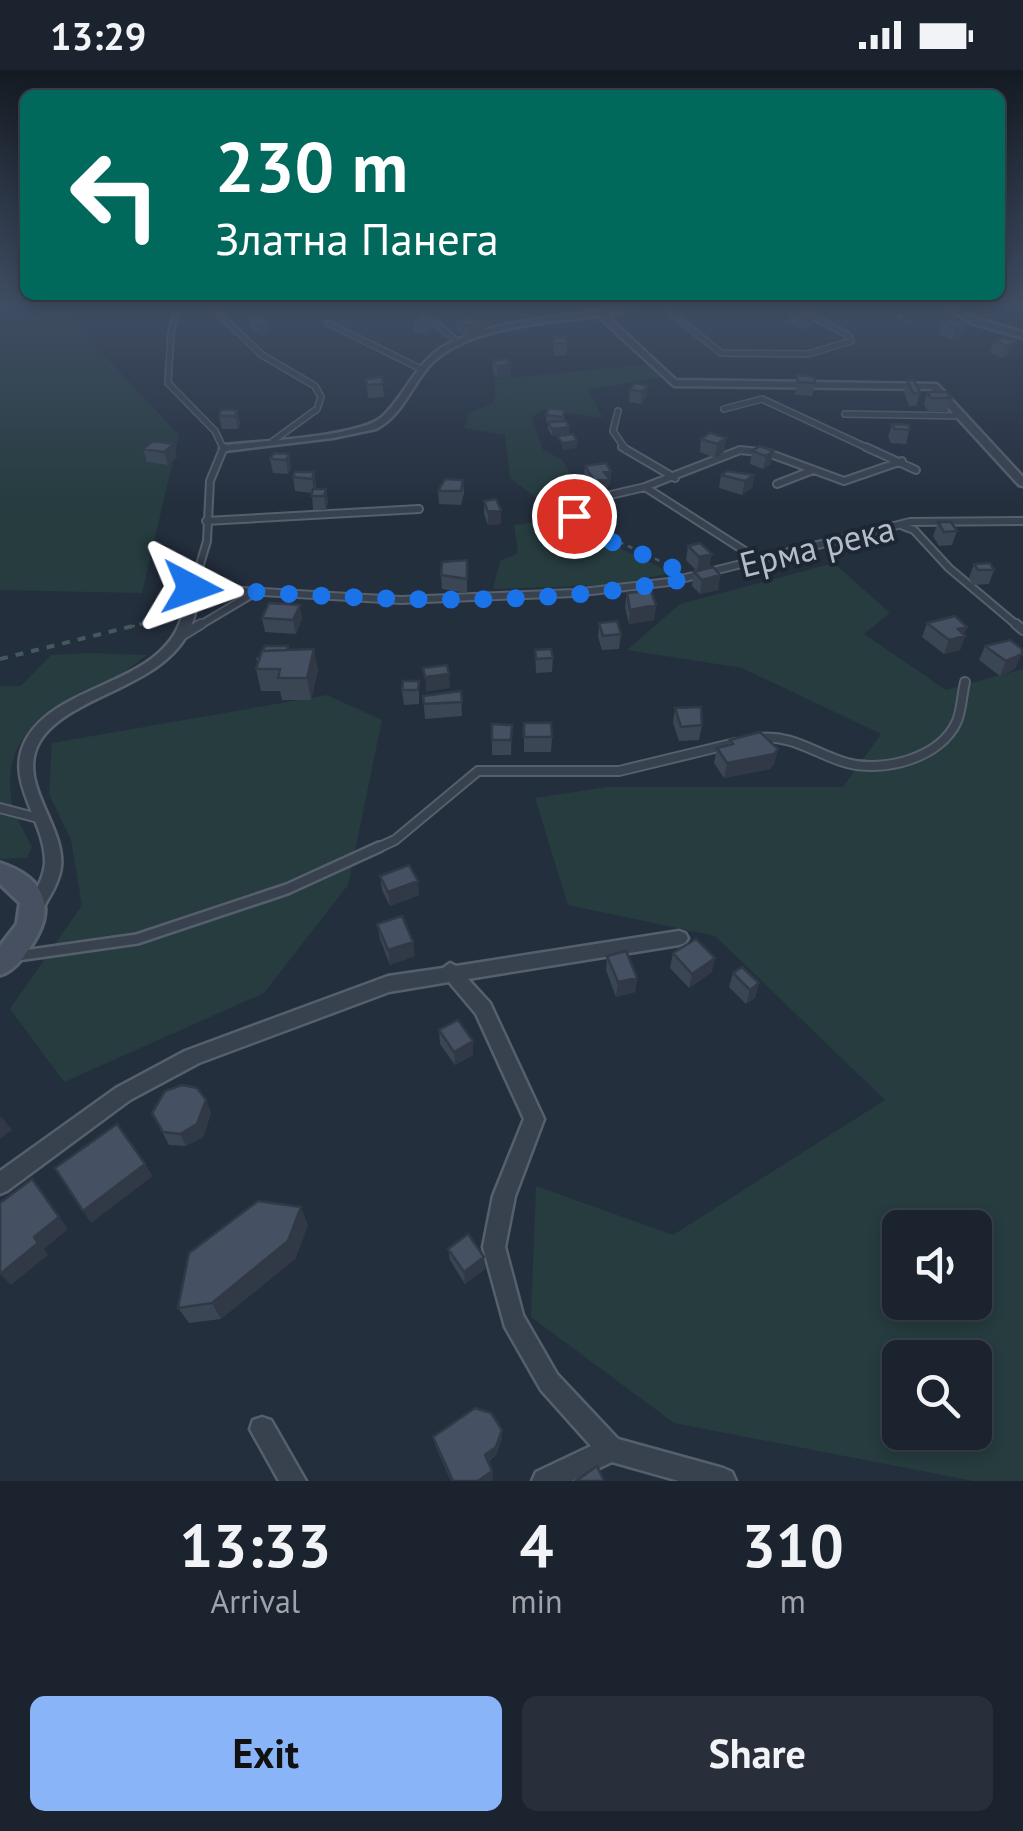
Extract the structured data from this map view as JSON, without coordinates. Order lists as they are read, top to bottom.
{
  "streets": {
    "lane": ["Ерма река"]
  },
  "page": {
    "status": "13:29",
    "turn": ["230 m", "Златна Панега"],
    "eta": [
      "13:33",
      "Arrival",
      "4",
      "min",
      "310",
      "m"
    ],
    "buttons": ["Exit", "Share"]
  }
}
